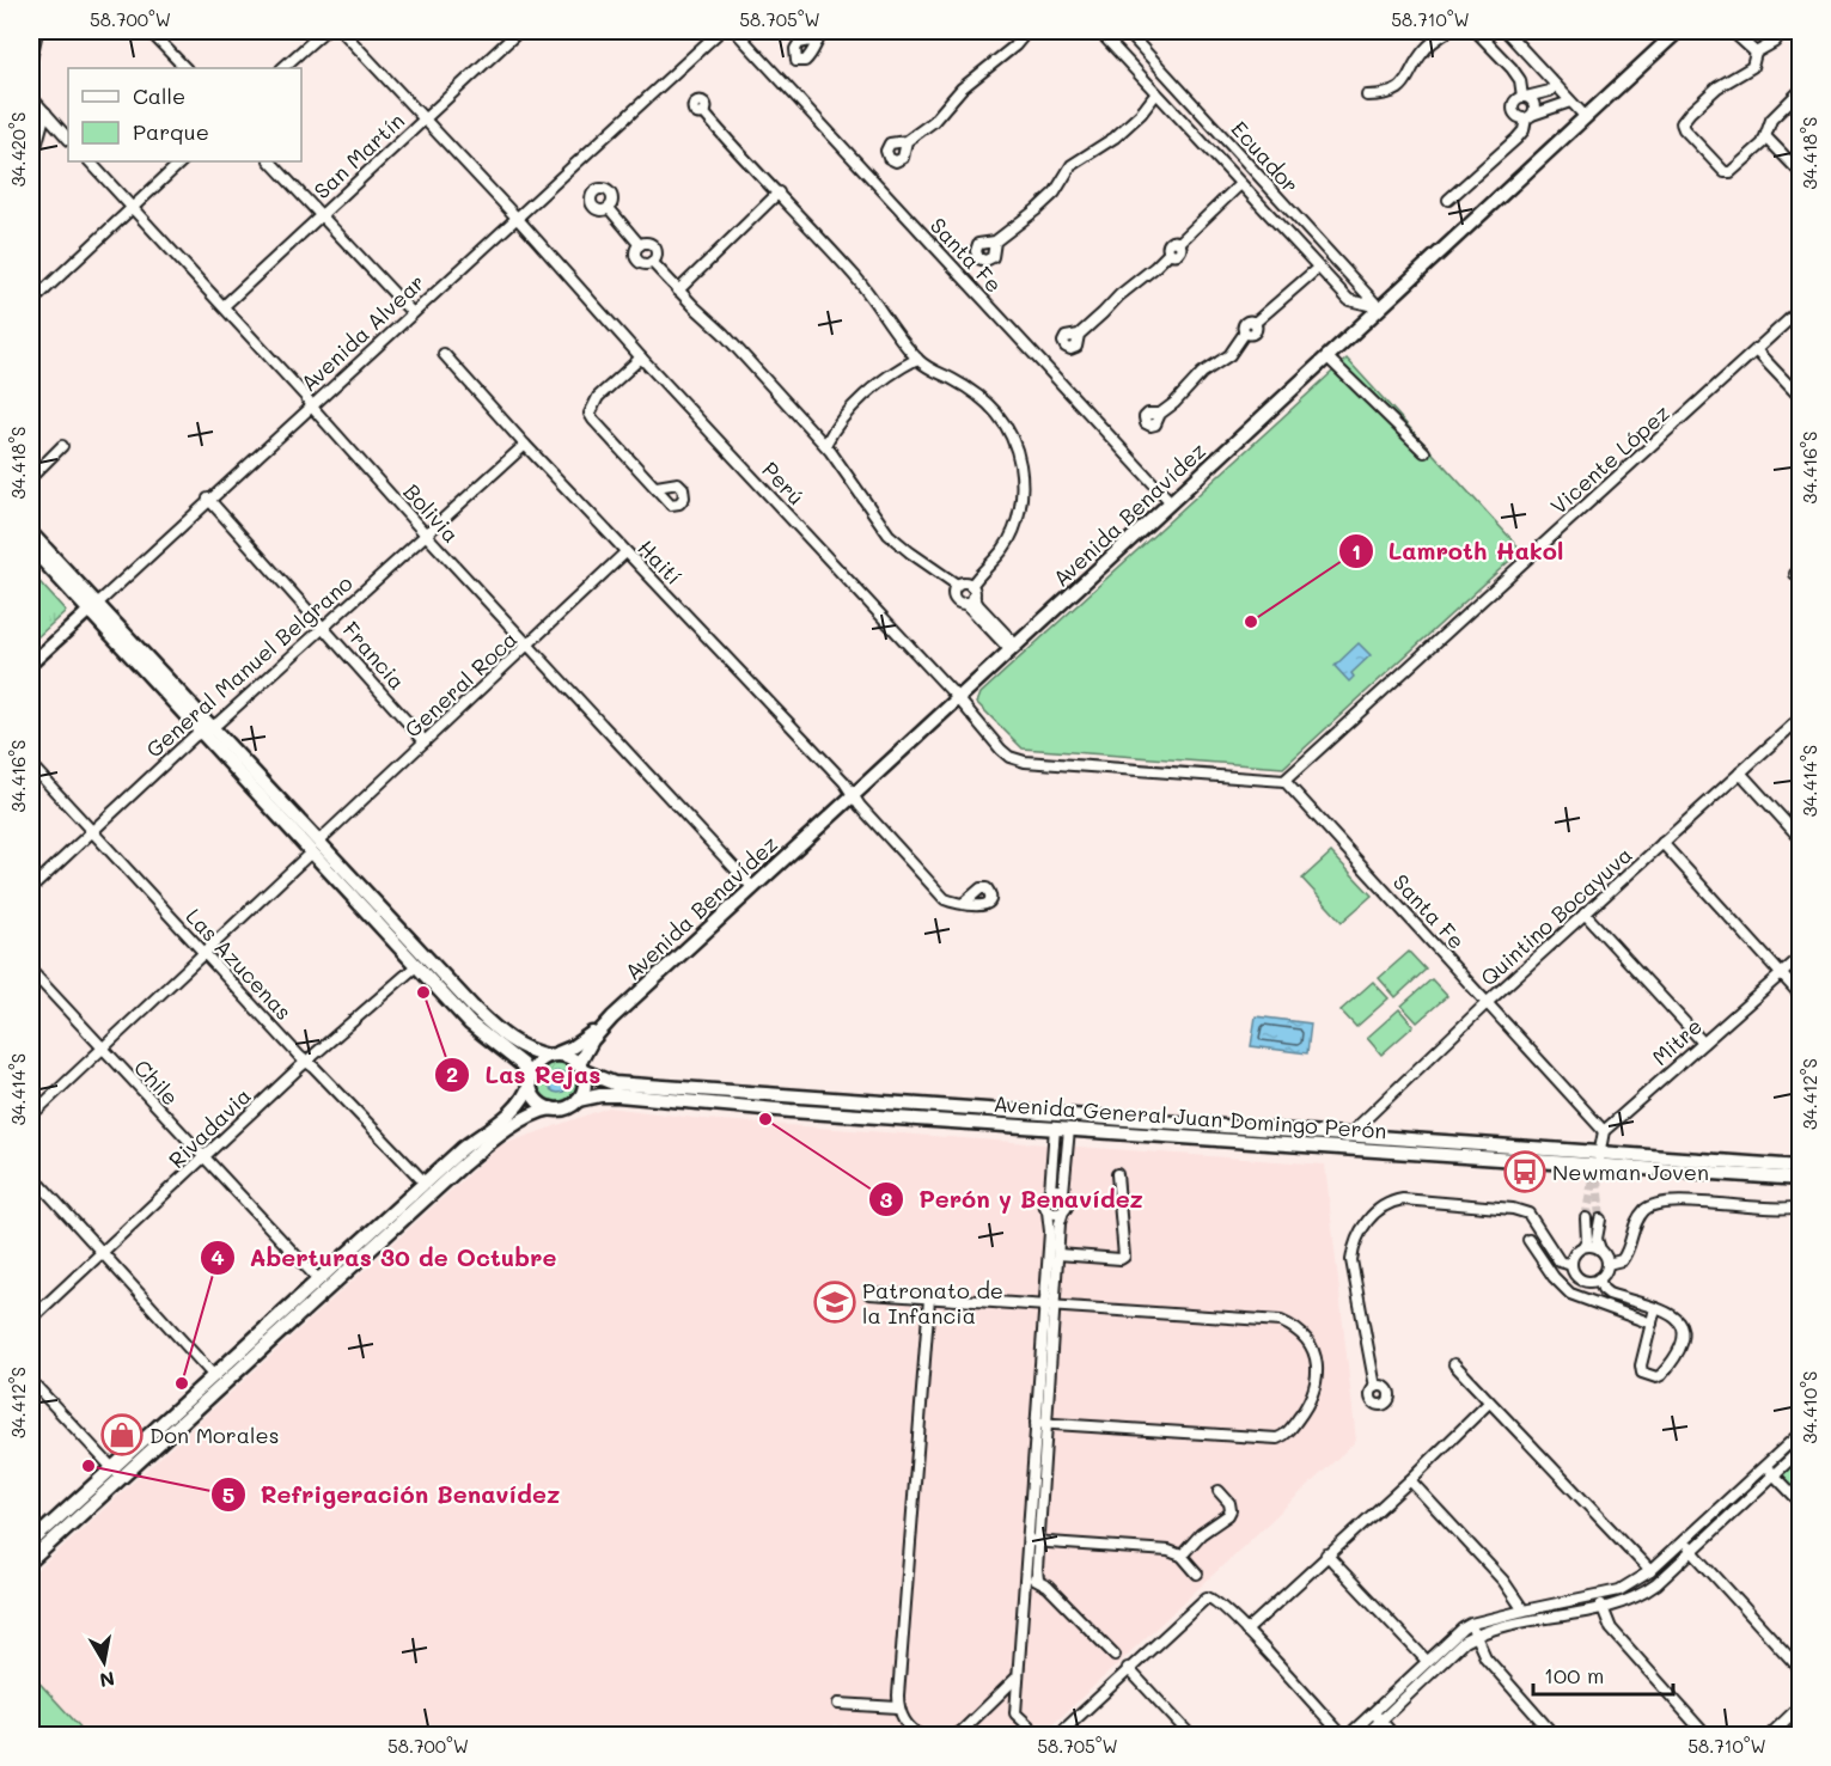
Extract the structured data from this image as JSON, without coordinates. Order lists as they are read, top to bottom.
{
  "streets": {
    "main road": ["Avenida Benavídez", "Avenida General Juan Domingo Perón"],
    "street": [
      "San Martín",
      "Ecuador",
      "Santa Fe",
      "Avenida Alvear",
      "Vicente López",
      "Perú",
      "Bolivia",
      "Haití",
      "Francia",
      "General Manuel Belgrano",
      "General Roca",
      "Quintino Bocayuva",
      "Las Azucenas",
      "Mitre",
      "Chile",
      "Rivadavia"
    ]
  },
  "crossings": [
    ["San Martín", "Perú"],
    ["San Martín", "Bolivia"],
    ["Ecuador", "Avenida Benavídez"],
    ["Santa Fe", "Vicente López"],
    ["Santa Fe", "Perú"],
    ["Santa Fe", "Avenida Benavídez"],
    ["Santa Fe", "Quintino Bocayuva"],
    ["Santa Fe", "Mitre"],
    ["Avenida Alvear", "Perú"],
    ["Avenida Alvear", "Bolivia"],
    ["Avenida Alvear", "Francia"],
    ["Vicente López", "Perú"],
    ["Perú", "Avenida Benavídez"],
    ["Bolivia", "Avenida Benavídez"],
    ["Bolivia", "General Manuel Belgrano"],
    ["Bolivia", "General Roca"],
    ["Avenida Benavídez", "Haití"],
    ["Avenida Benavídez", "Avenida General Juan Domingo Perón"],
    ["Haití", "General Manuel Belgrano"],
    ["Haití", "General Roca"],
    ["Francia", "General Manuel Belgrano"],
    ["Francia", "General Roca"],
    ["General Manuel Belgrano", "Las Azucenas"],
    ["General Roca", "Las Azucenas"],
    ["General Roca", "Chile"],
    ["Quintino Bocayuva", "Avenida General Juan Domingo Perón"],
    ["Las Azucenas", "Rivadavia"],
    ["Chile", "Rivadavia"]
  ],
  "places": {
    "other": [
      "Lamroth Hakol",
      "Las Rejas",
      "Perón y Benavídez",
      "Aberturas 30 de Octubre",
      "Refrigeración Benavídez"
    ],
    "bus stop": ["Newman Joven"],
    "school or university": ["Patronato de la Infancia"],
    "shop": ["Don Morales"]
  },
  "legend": ["Calle", "Parque"],
  "scale_bar": "100 m",
  "north": "bottom",
  "coordinates": [
    "58.700°W",
    "58.705°W",
    "58.710°W",
    "34.420°S",
    "34.418°S",
    "34.416°S",
    "34.414°S",
    "34.412°S",
    "34.410°S"
  ]
}
